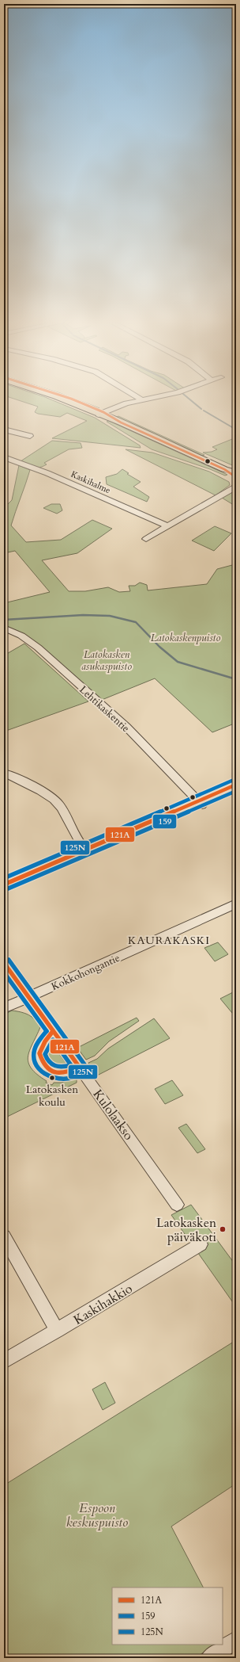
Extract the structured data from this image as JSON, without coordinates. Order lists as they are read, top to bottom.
{
  "streets": {
    "street": [
      "Kaskihalme",
      "Lehtikaskentie",
      "Kokkohongantie",
      "Kulolaakso",
      "Kaskihakkio"
    ]
  },
  "crossings": [
    ["Kokkohongantie", "Kulolaakso"]
  ],
  "districts": ["KAURAKASKI"],
  "parks": ["Latokaskenpuisto", "Latokasken asukaspuisto", "Espoon keskuspuisto"],
  "places": ["Latokasken koulu", "Latokasken päiväkoti"],
  "lines": ["transit line 121A", "transit line 125N", "transit line 159"],
  "legend": ["121A", "159", "125N"]
}
